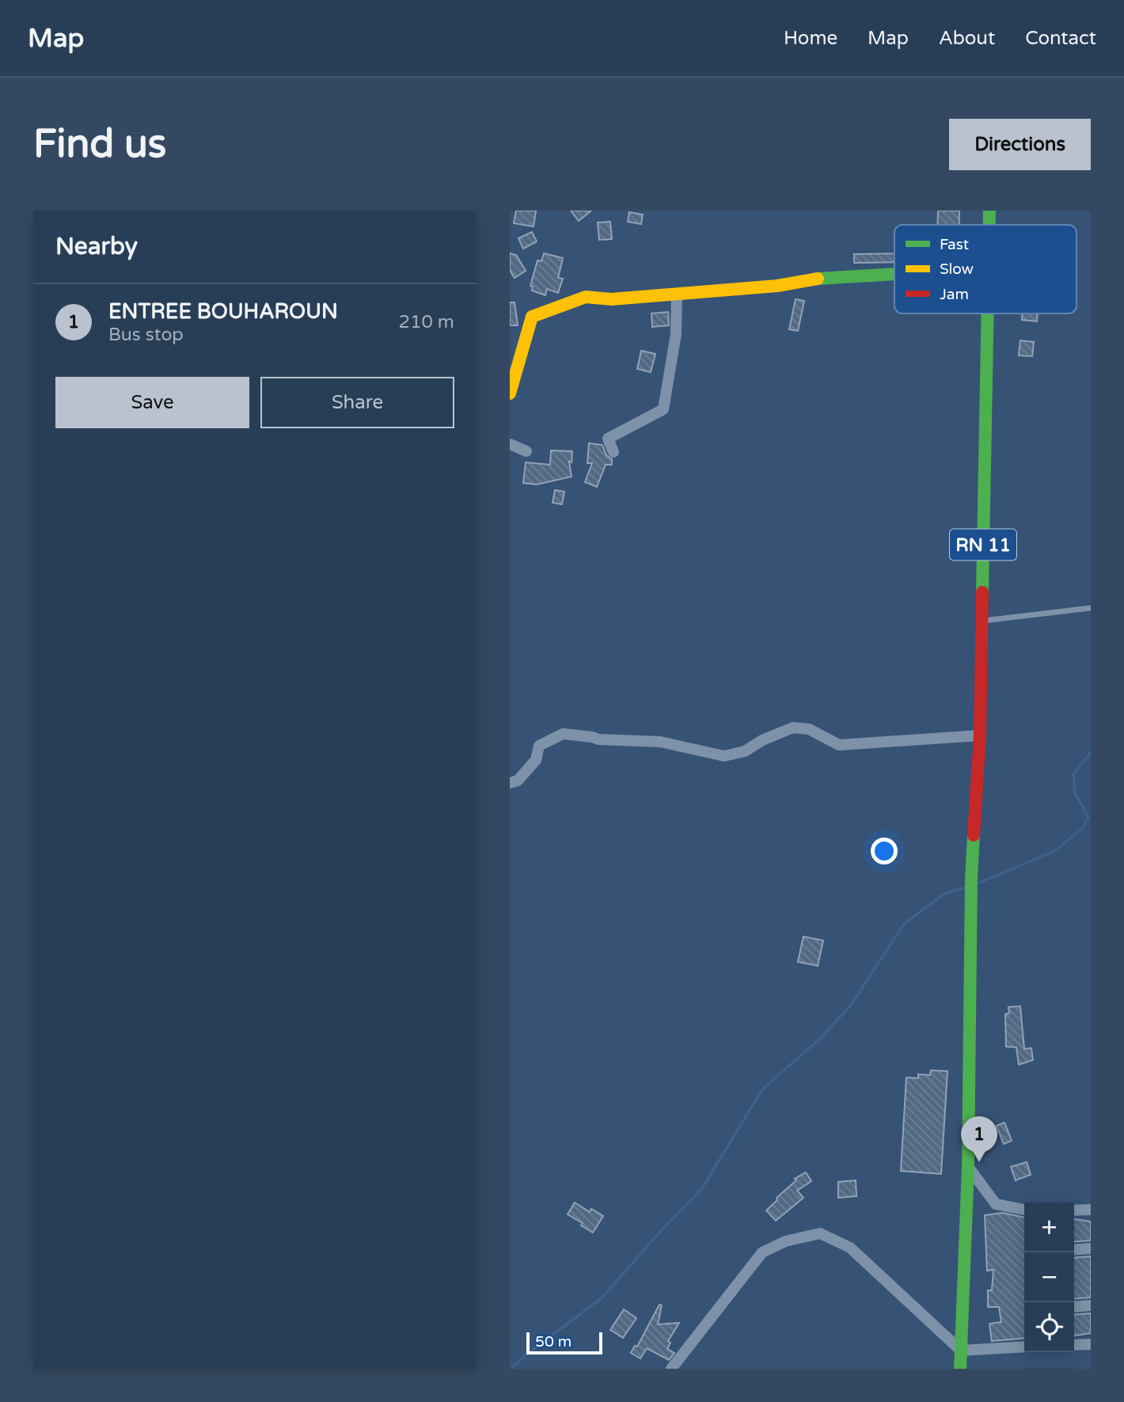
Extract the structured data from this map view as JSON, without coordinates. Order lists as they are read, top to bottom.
{
  "streets": {
    "main road": ["RN 11"]
  },
  "legend": ["Fast", "Slow", "Jam"],
  "scale_bar": "50 m",
  "page": {
    "header": "Map",
    "nav": [
      "Home",
      "Map",
      "About",
      "Contact"
    ],
    "buttons": [
      "Directions",
      ["Save", "Share"]
    ],
    "title": "Find us",
    "heading": "Nearby",
    "list": [
      {
        "mark": "1",
        "name": "ENTREE BOUHAROUN",
        "note": "Bus stop",
        "value": "210 m"
      }
    ],
    "pins": "1",
    "map_buttons": ["+", "−"],
    "scale": "50 m"
  }
}
